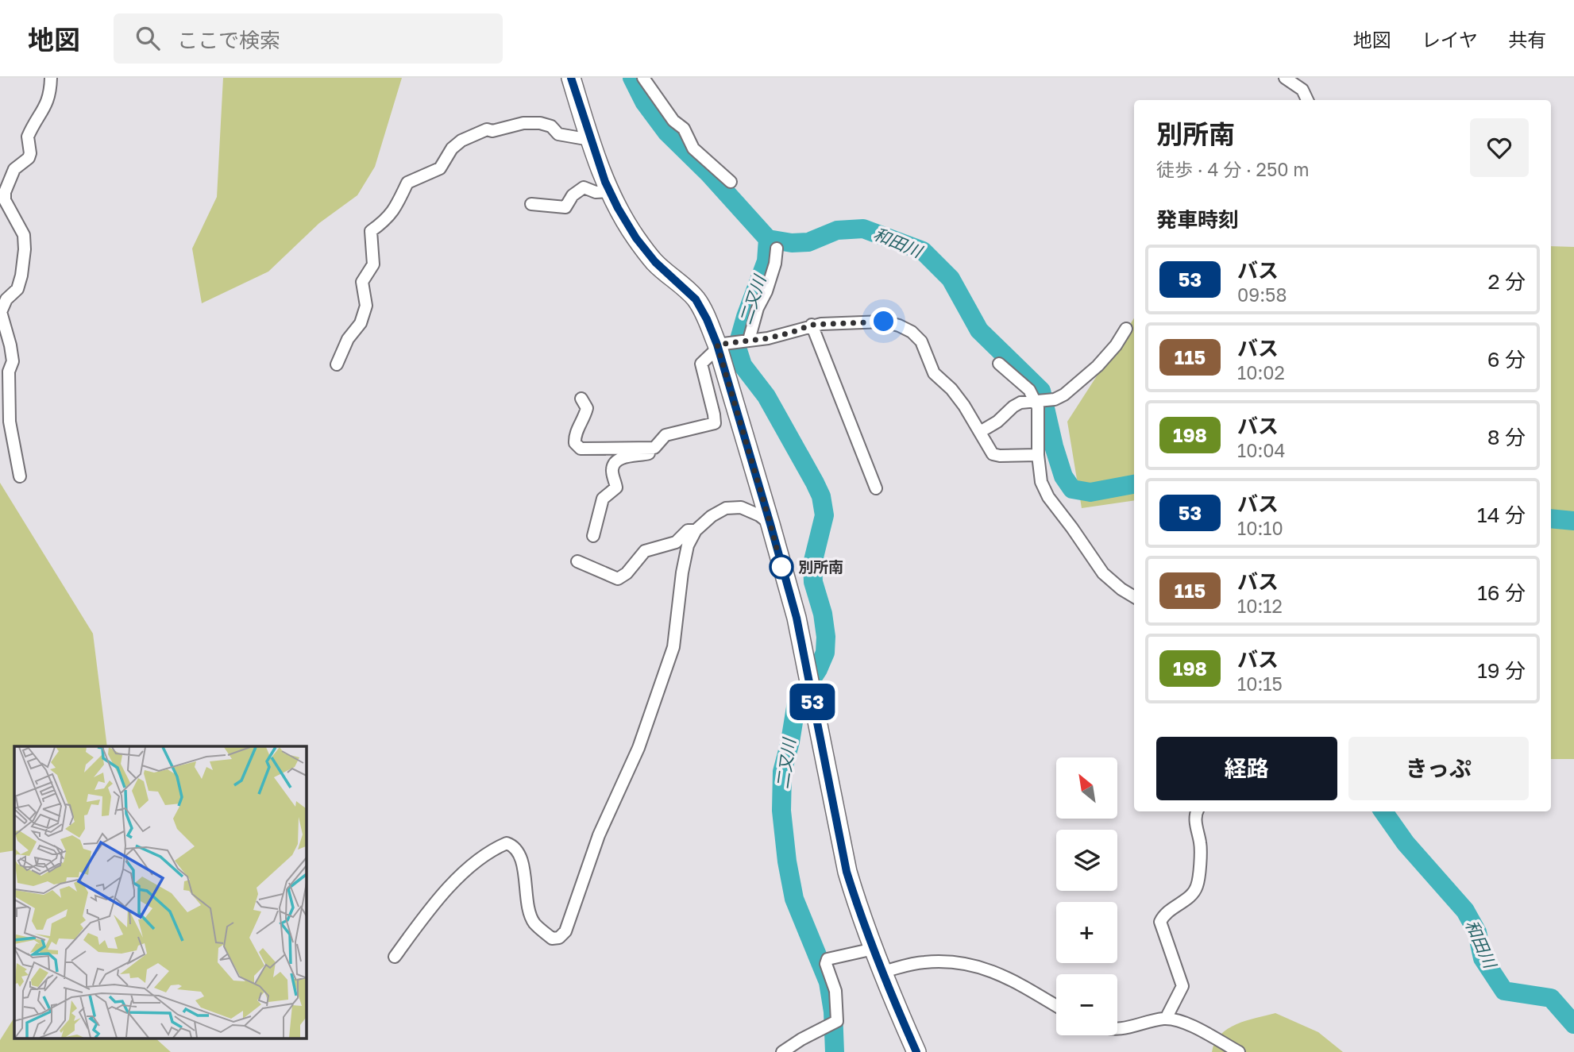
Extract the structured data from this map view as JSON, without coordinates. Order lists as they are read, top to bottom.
{
  "water": ["和田川", "二又川"],
  "places": ["別所南"],
  "lines": ["bus line 53"],
  "north": "top left",
  "page": {
    "header": "地図",
    "search": "ここで検索",
    "nav": ["地図", "レイヤ", "共有"],
    "on_map": "53",
    "heading": [
      ["別所南", "徒歩 · 4 分 · 250 m"],
      "発車時刻"
    ],
    "list": [
      {
        "mark": "53",
        "name": "バス",
        "note": "09:58",
        "value": "2 分"
      },
      {
        "mark": "115",
        "name": "バス",
        "note": "10:02",
        "value": "6 分"
      },
      {
        "mark": "198",
        "name": "バス",
        "note": "10:04",
        "value": "8 分"
      },
      {
        "mark": "53",
        "name": "バス",
        "note": "10:10",
        "value": "14 分"
      },
      {
        "mark": "115",
        "name": "バス",
        "note": "10:12",
        "value": "16 分"
      },
      {
        "mark": "198",
        "name": "バス",
        "note": "10:15",
        "value": "19 分"
      }
    ],
    "buttons": ["経路", "きっぷ"],
    "map_buttons": ["+", "−"]
  }
}
